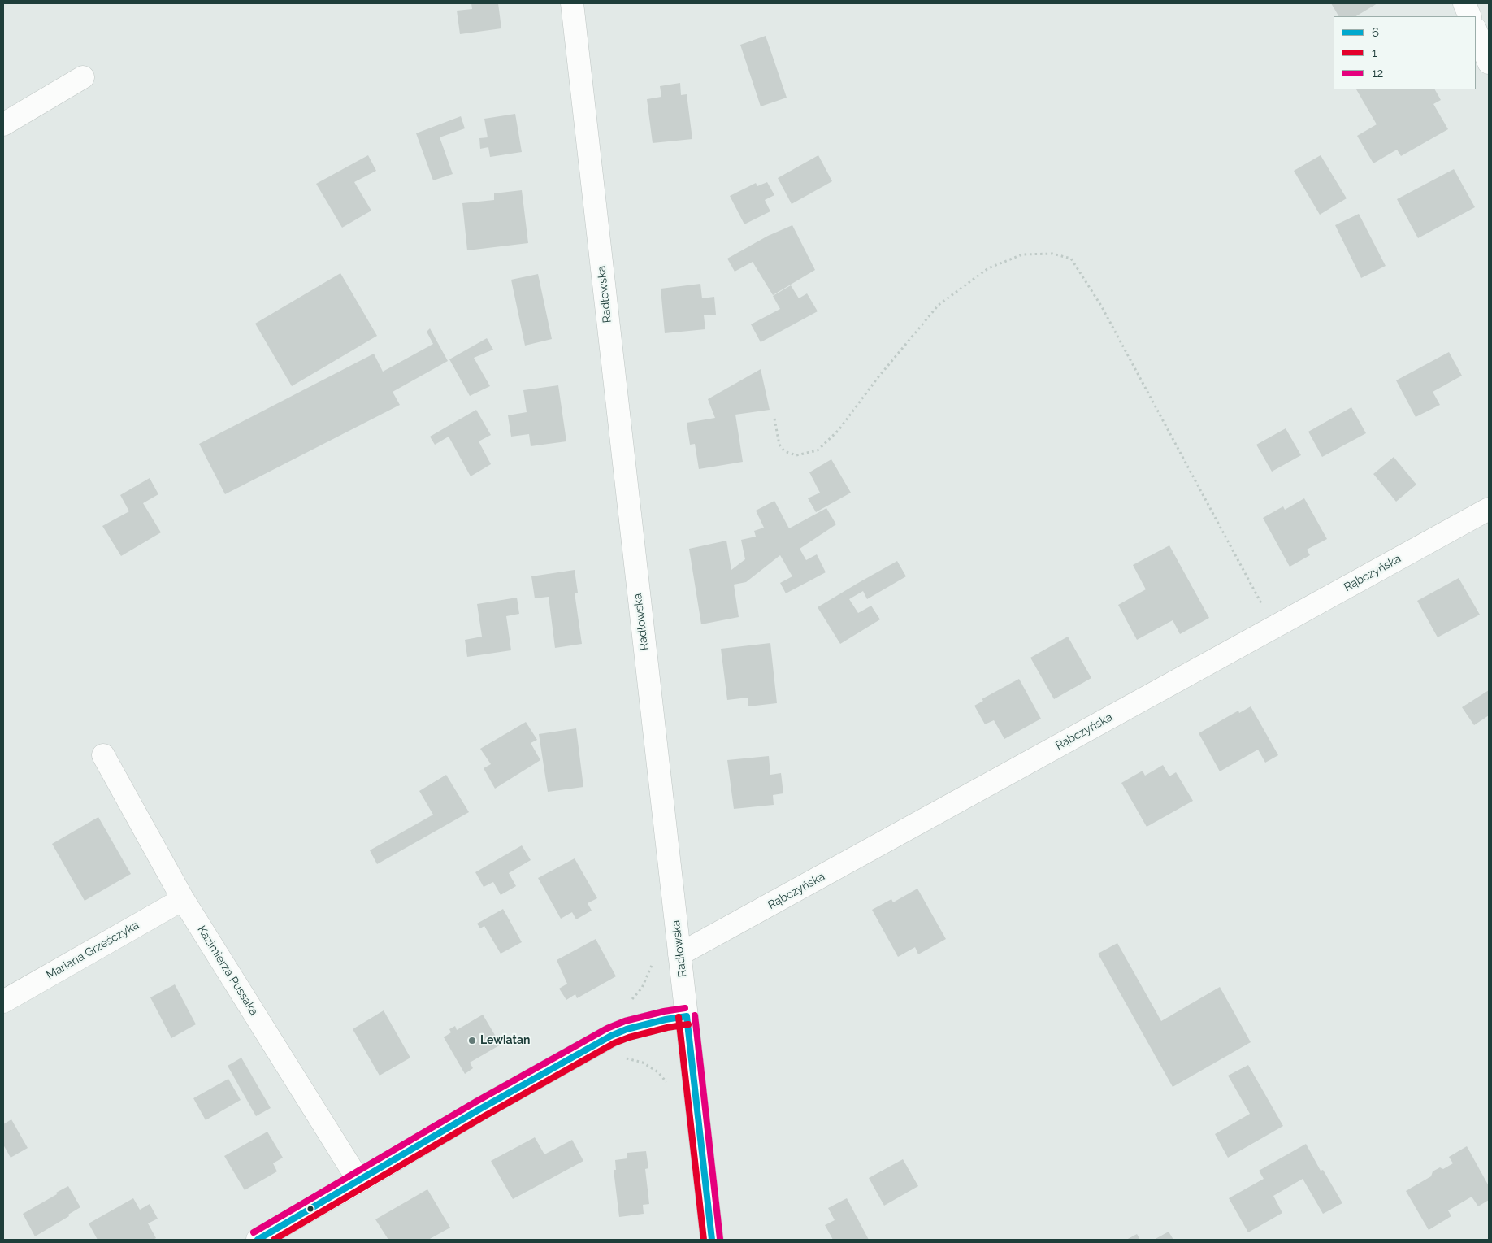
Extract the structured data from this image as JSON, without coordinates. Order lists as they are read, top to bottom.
{
  "streets": {
    "street": [
      "Radłowska",
      "Rąbczyńska",
      "Mariana Grześczyka",
      "Kazimierza Pussaka"
    ]
  },
  "crossings": [
    ["Radłowska", "Rąbczyńska"],
    ["Mariana Grześczyka", "Kazimierza Pussaka"]
  ],
  "places": ["Lewiatan"],
  "lines": ["transit line 12", "transit line 6", "transit line 1"],
  "legend": ["6", "1", "12"]
}
